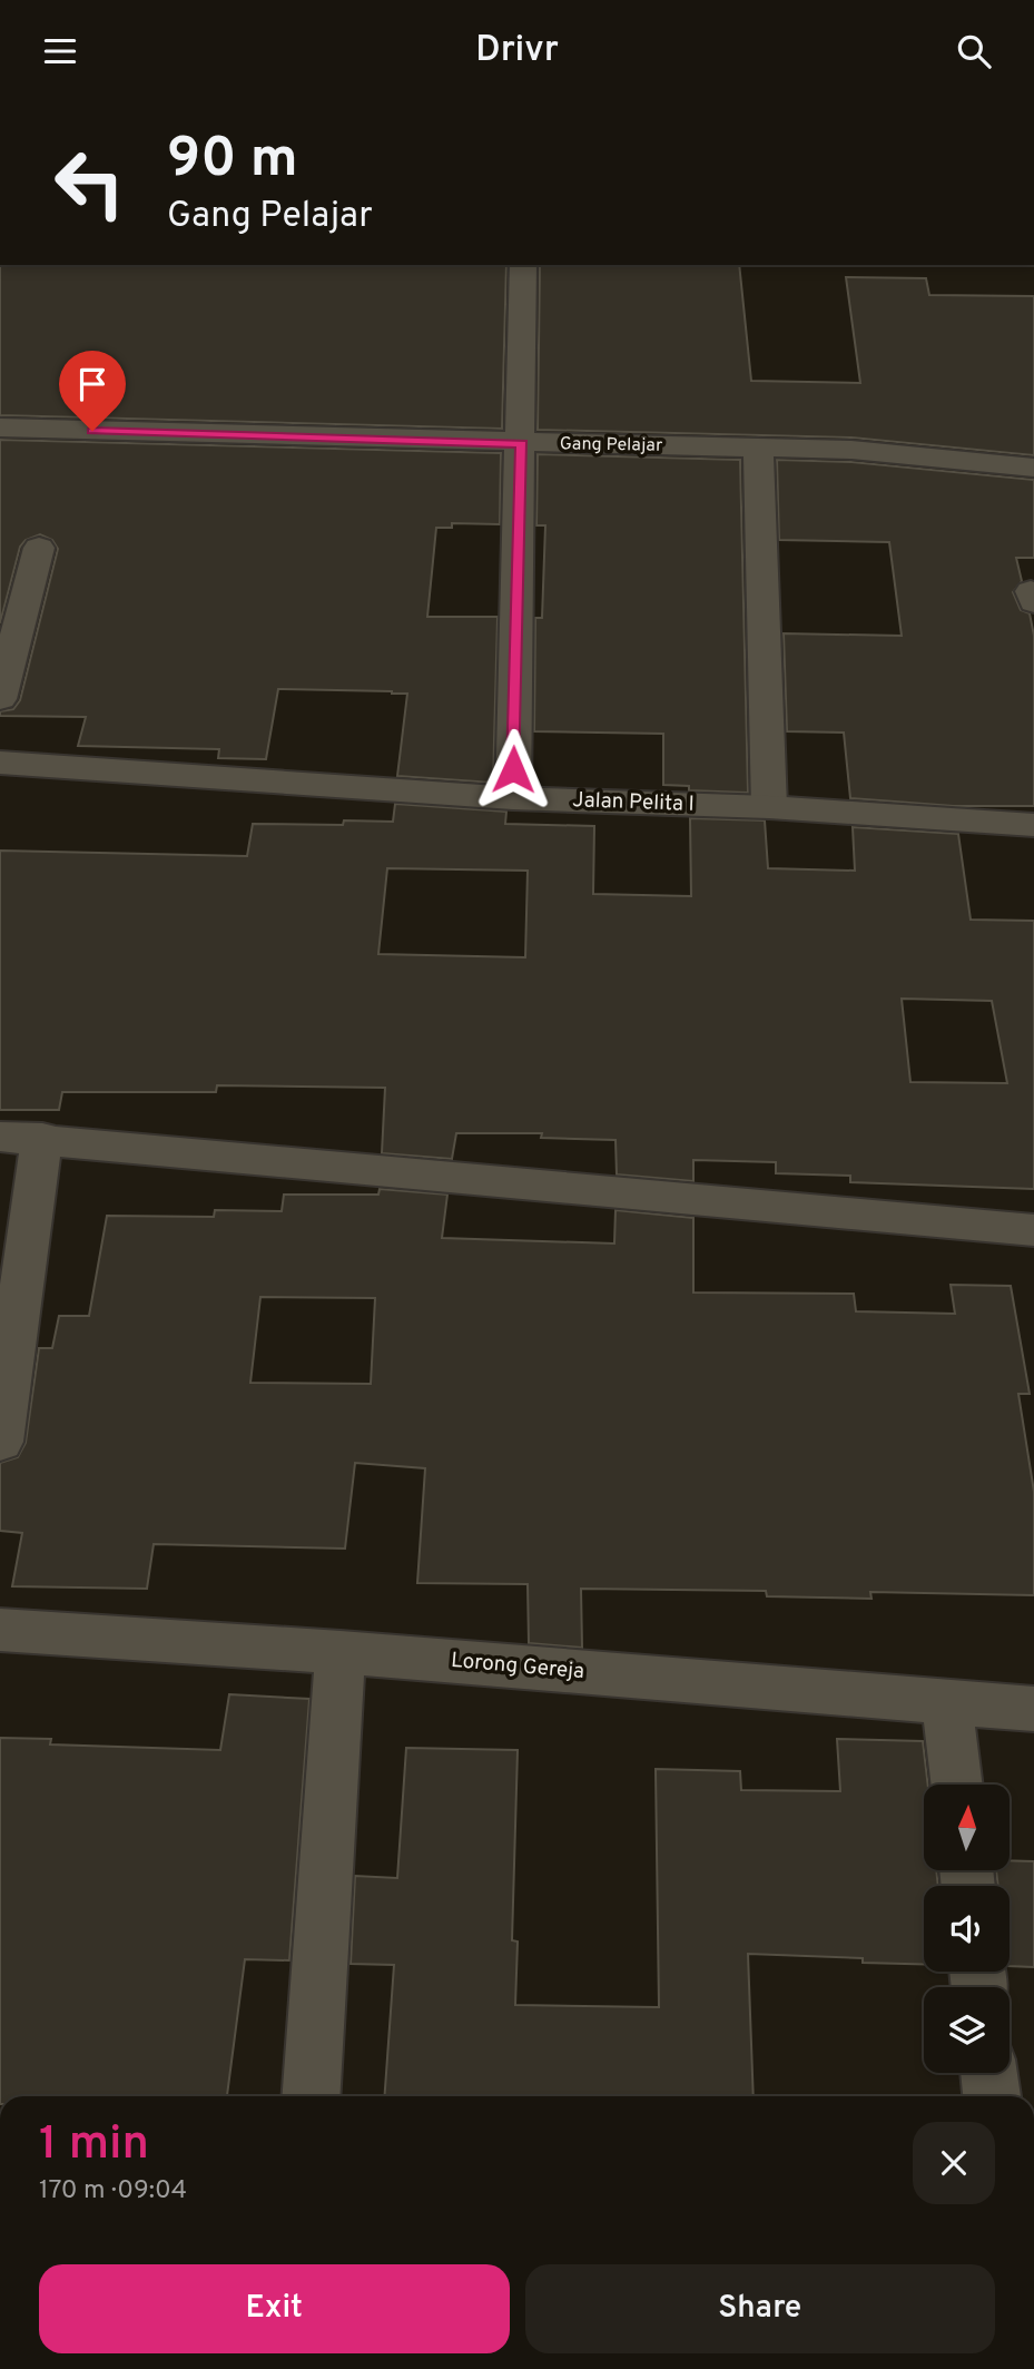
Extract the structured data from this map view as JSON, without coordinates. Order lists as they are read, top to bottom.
{
  "streets": {
    "street": ["Gang Pelajar", "Jalan Pelita I", "Lorong Gereja"]
  },
  "north": "top",
  "page": {
    "header": "Drivr",
    "turn": ["90 m", "Gang Pelajar"],
    "heading": ["1 min", "170 m · 09:04"],
    "buttons": ["Exit", "Share"]
  }
}
